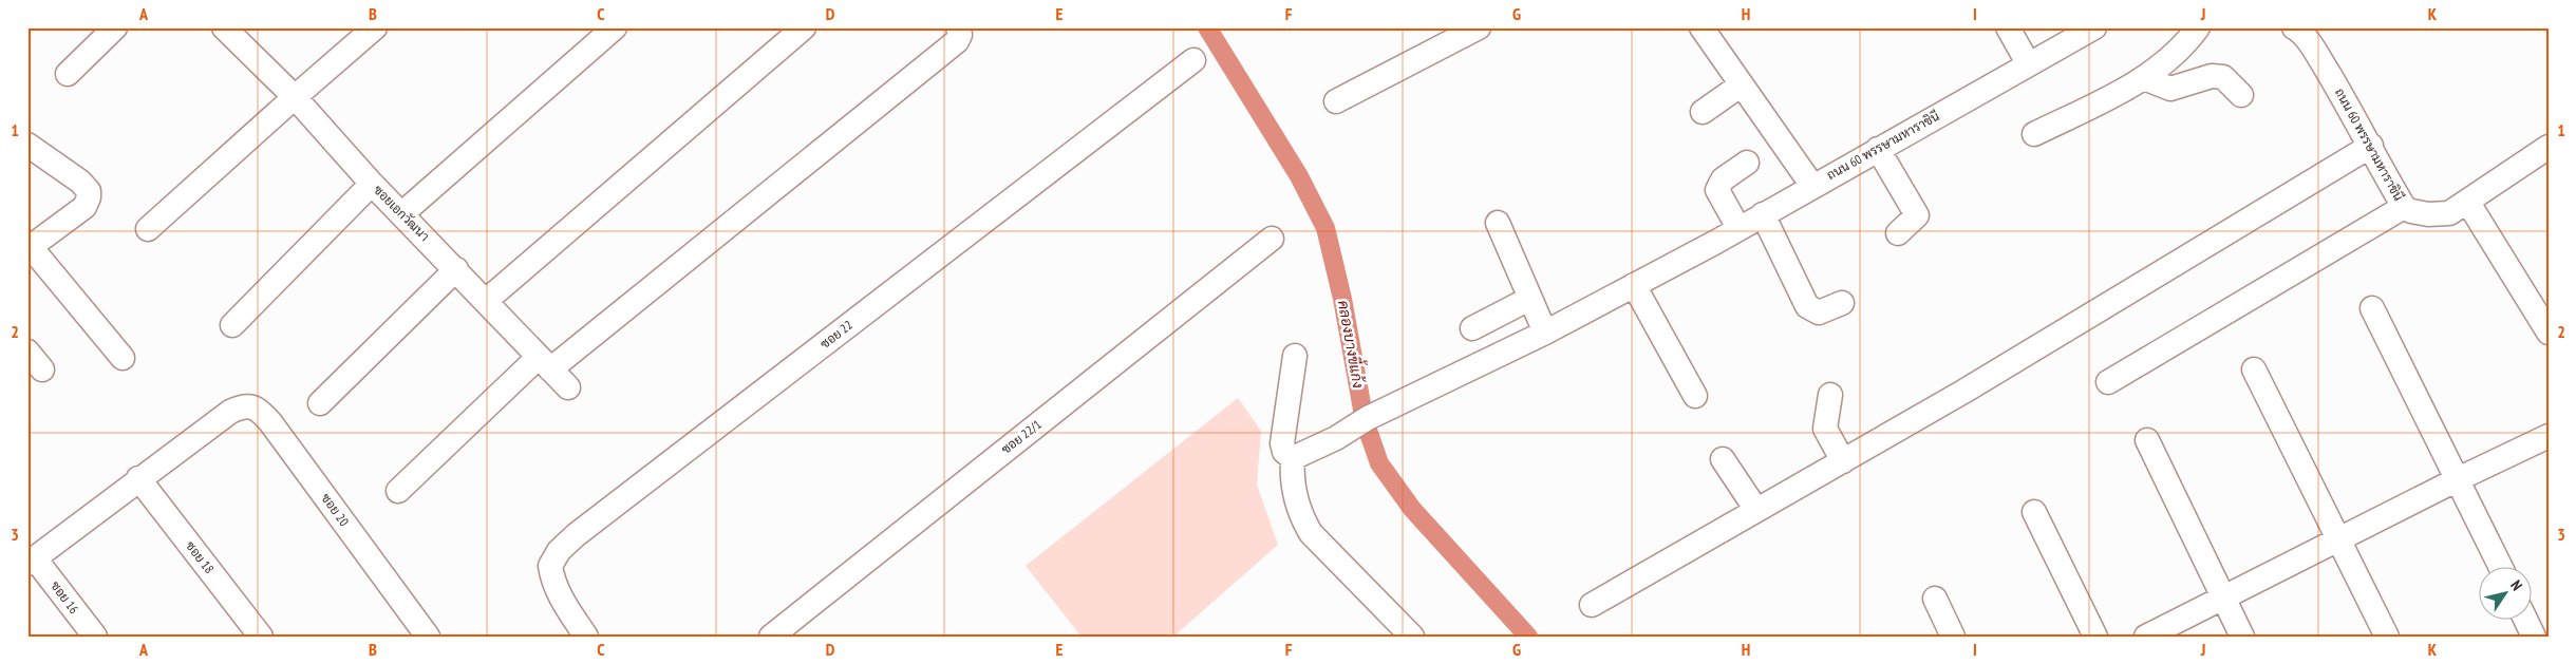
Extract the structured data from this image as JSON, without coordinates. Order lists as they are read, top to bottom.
{
  "streets": {
    "street": [
      "ถนน 60 พรรษามหาราชินี",
      "ซอยเอกวัฒนา",
      "ซอย 22",
      "ซอย 22/1",
      "ซอย 20",
      "ซอย 18",
      "ซอย 16"
    ]
  },
  "crossings": [
    ["ซอย 20", "ซอย 18"]
  ],
  "water": ["คลองบางขี้แก้ง"],
  "north": "top right",
  "grid": {
    "columns": [
      "A",
      "B",
      "C",
      "D",
      "E",
      "F",
      "G",
      "H",
      "I",
      "J",
      "K"
    ],
    "rows": ["1", "2", "3"]
  }
}
